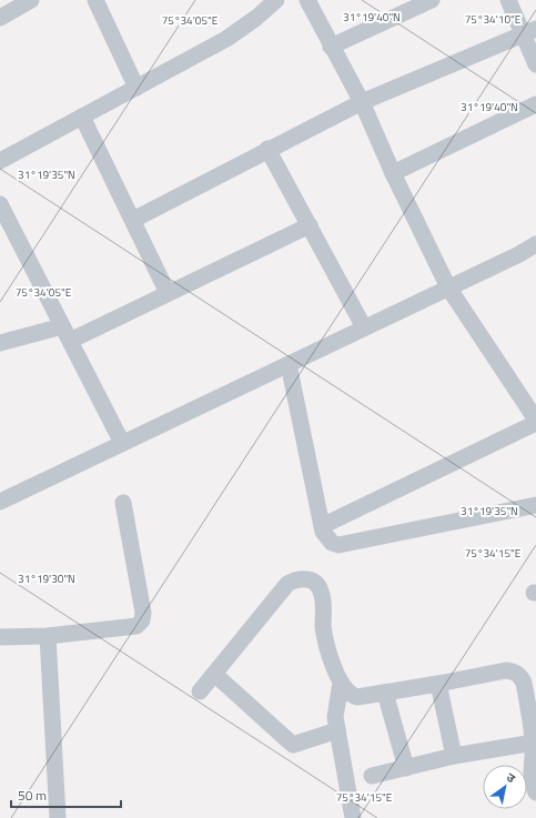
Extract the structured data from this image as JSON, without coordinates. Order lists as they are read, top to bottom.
{
  "scale_bar": "50 m",
  "north": "top right",
  "coordinates": [
    "31°19'40\"N",
    "75°34'10\"E",
    "75°34'05\"E",
    "31°19'35\"N",
    "75°34'15\"E",
    "31°19'30\"N"
  ]
}
